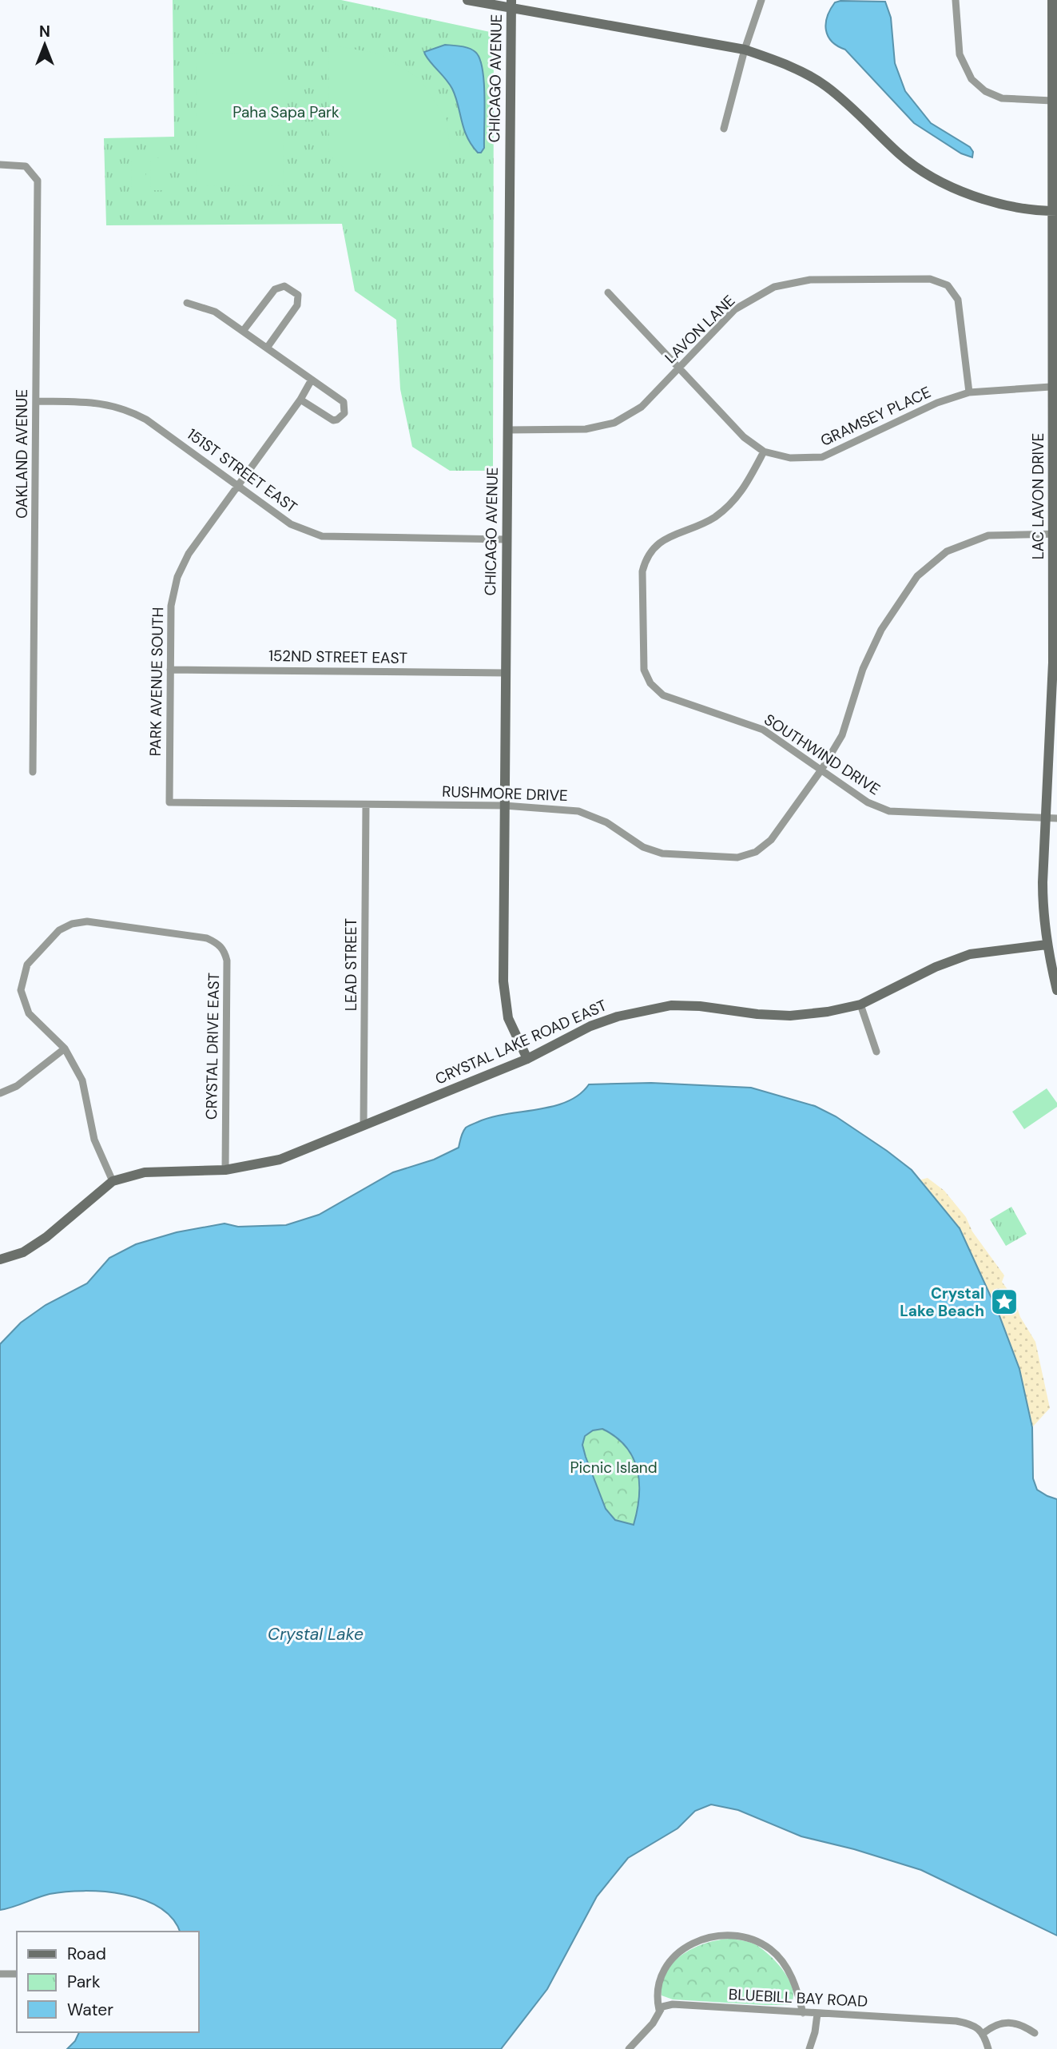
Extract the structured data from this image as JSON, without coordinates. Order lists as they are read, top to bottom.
{
  "streets": {
    "street": [
      "CHICAGO AVENUE",
      "LAVON LANE",
      "GRAMSEY PLACE",
      "OAKLAND AVENUE",
      "151ST STREET EAST",
      "LAC LAVON DRIVE",
      "152ND STREET EAST",
      "PARK AVENUE SOUTH",
      "SOUTHWIND DRIVE",
      "RUSHMORE DRIVE",
      "LEAD STREET",
      "CRYSTAL LAKE ROAD EAST",
      "CRYSTAL DRIVE EAST",
      "BLUEBILL BAY ROAD"
    ]
  },
  "crossings": [
    ["CHICAGO AVENUE", "LAVON LANE"],
    ["CHICAGO AVENUE", "151ST STREET EAST"],
    ["CHICAGO AVENUE", "152ND STREET EAST"],
    ["CHICAGO AVENUE", "RUSHMORE DRIVE"],
    ["CHICAGO AVENUE", "CRYSTAL LAKE ROAD EAST"],
    ["LAVON LANE", "GRAMSEY PLACE"],
    ["GRAMSEY PLACE", "LAC LAVON DRIVE"],
    ["GRAMSEY PLACE", "SOUTHWIND DRIVE"],
    ["OAKLAND AVENUE", "151ST STREET EAST"],
    ["151ST STREET EAST", "PARK AVENUE SOUTH"],
    ["LAC LAVON DRIVE", "SOUTHWIND DRIVE"],
    ["LAC LAVON DRIVE", "RUSHMORE DRIVE"],
    ["LAC LAVON DRIVE", "CRYSTAL LAKE ROAD EAST"],
    ["152ND STREET EAST", "PARK AVENUE SOUTH"],
    ["PARK AVENUE SOUTH", "RUSHMORE DRIVE"],
    ["SOUTHWIND DRIVE", "RUSHMORE DRIVE"],
    ["RUSHMORE DRIVE", "LEAD STREET"],
    ["LEAD STREET", "CRYSTAL LAKE ROAD EAST"],
    ["CRYSTAL LAKE ROAD EAST", "CRYSTAL DRIVE EAST"]
  ],
  "water": ["Crystal Lake"],
  "parks": ["Paha Sapa Park", "Picnic Island"],
  "places": {
    "place": ["Crystal Lake Beach"]
  },
  "legend": ["Road", "Park", "Water"],
  "north": "top"
}
